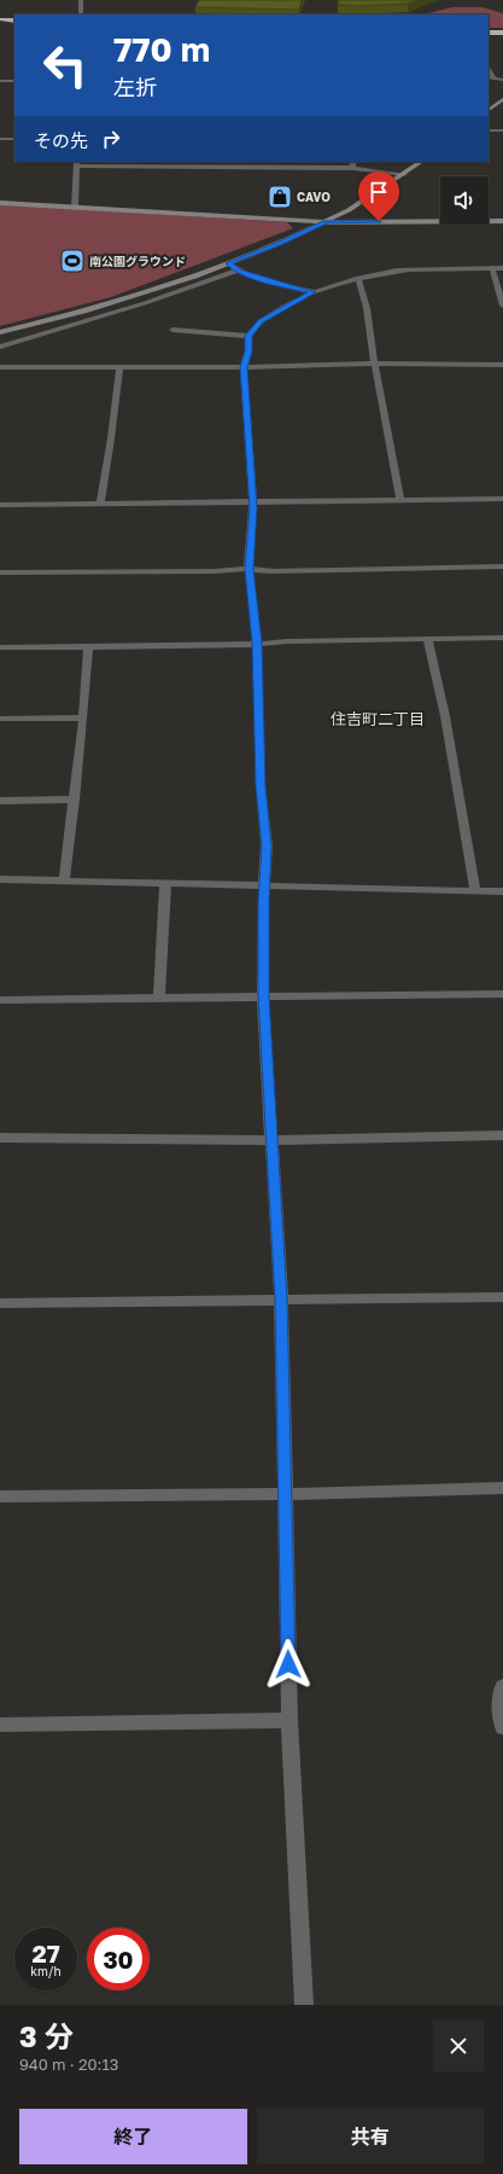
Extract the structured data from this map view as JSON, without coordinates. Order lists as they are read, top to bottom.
{
  "districts": ["住吉町二丁目"],
  "places": {
    "shop": ["CAVO"],
    "sports": ["南公園グラウンド"]
  },
  "page": {
    "turn": ["770 m", "左折"],
    "then": "その先",
    "speed": "27 km/h",
    "limit": "30",
    "heading": ["3 分", "940 m · 20:13"],
    "buttons": ["終了", "共有"]
  }
}
